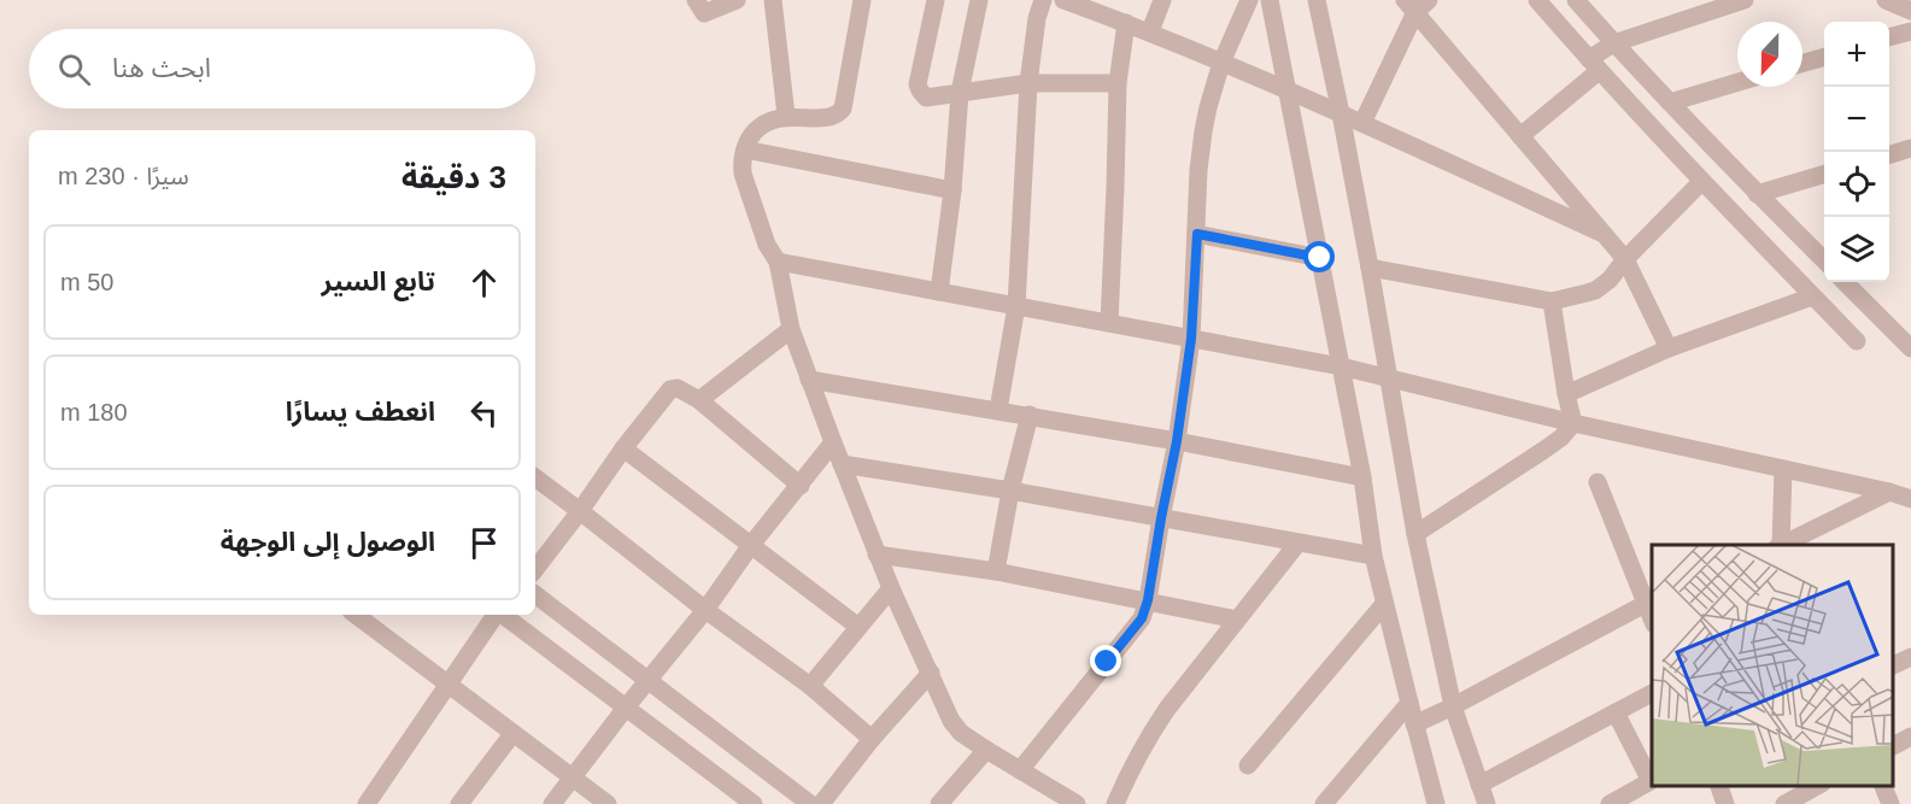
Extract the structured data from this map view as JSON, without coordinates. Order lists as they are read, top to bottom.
{
  "north": "bottom",
  "page": {
    "map_buttons": ["+", "−"],
    "search": "ابحث هنا",
    "heading": ["3 دقيقة", "سيرًا · 230 m"],
    "list": [
      ["تابع السير", "50 m"],
      ["انعطف يسارًا", "180 m"],
      "الوصول إلى الوجهة"
    ]
  }
}
